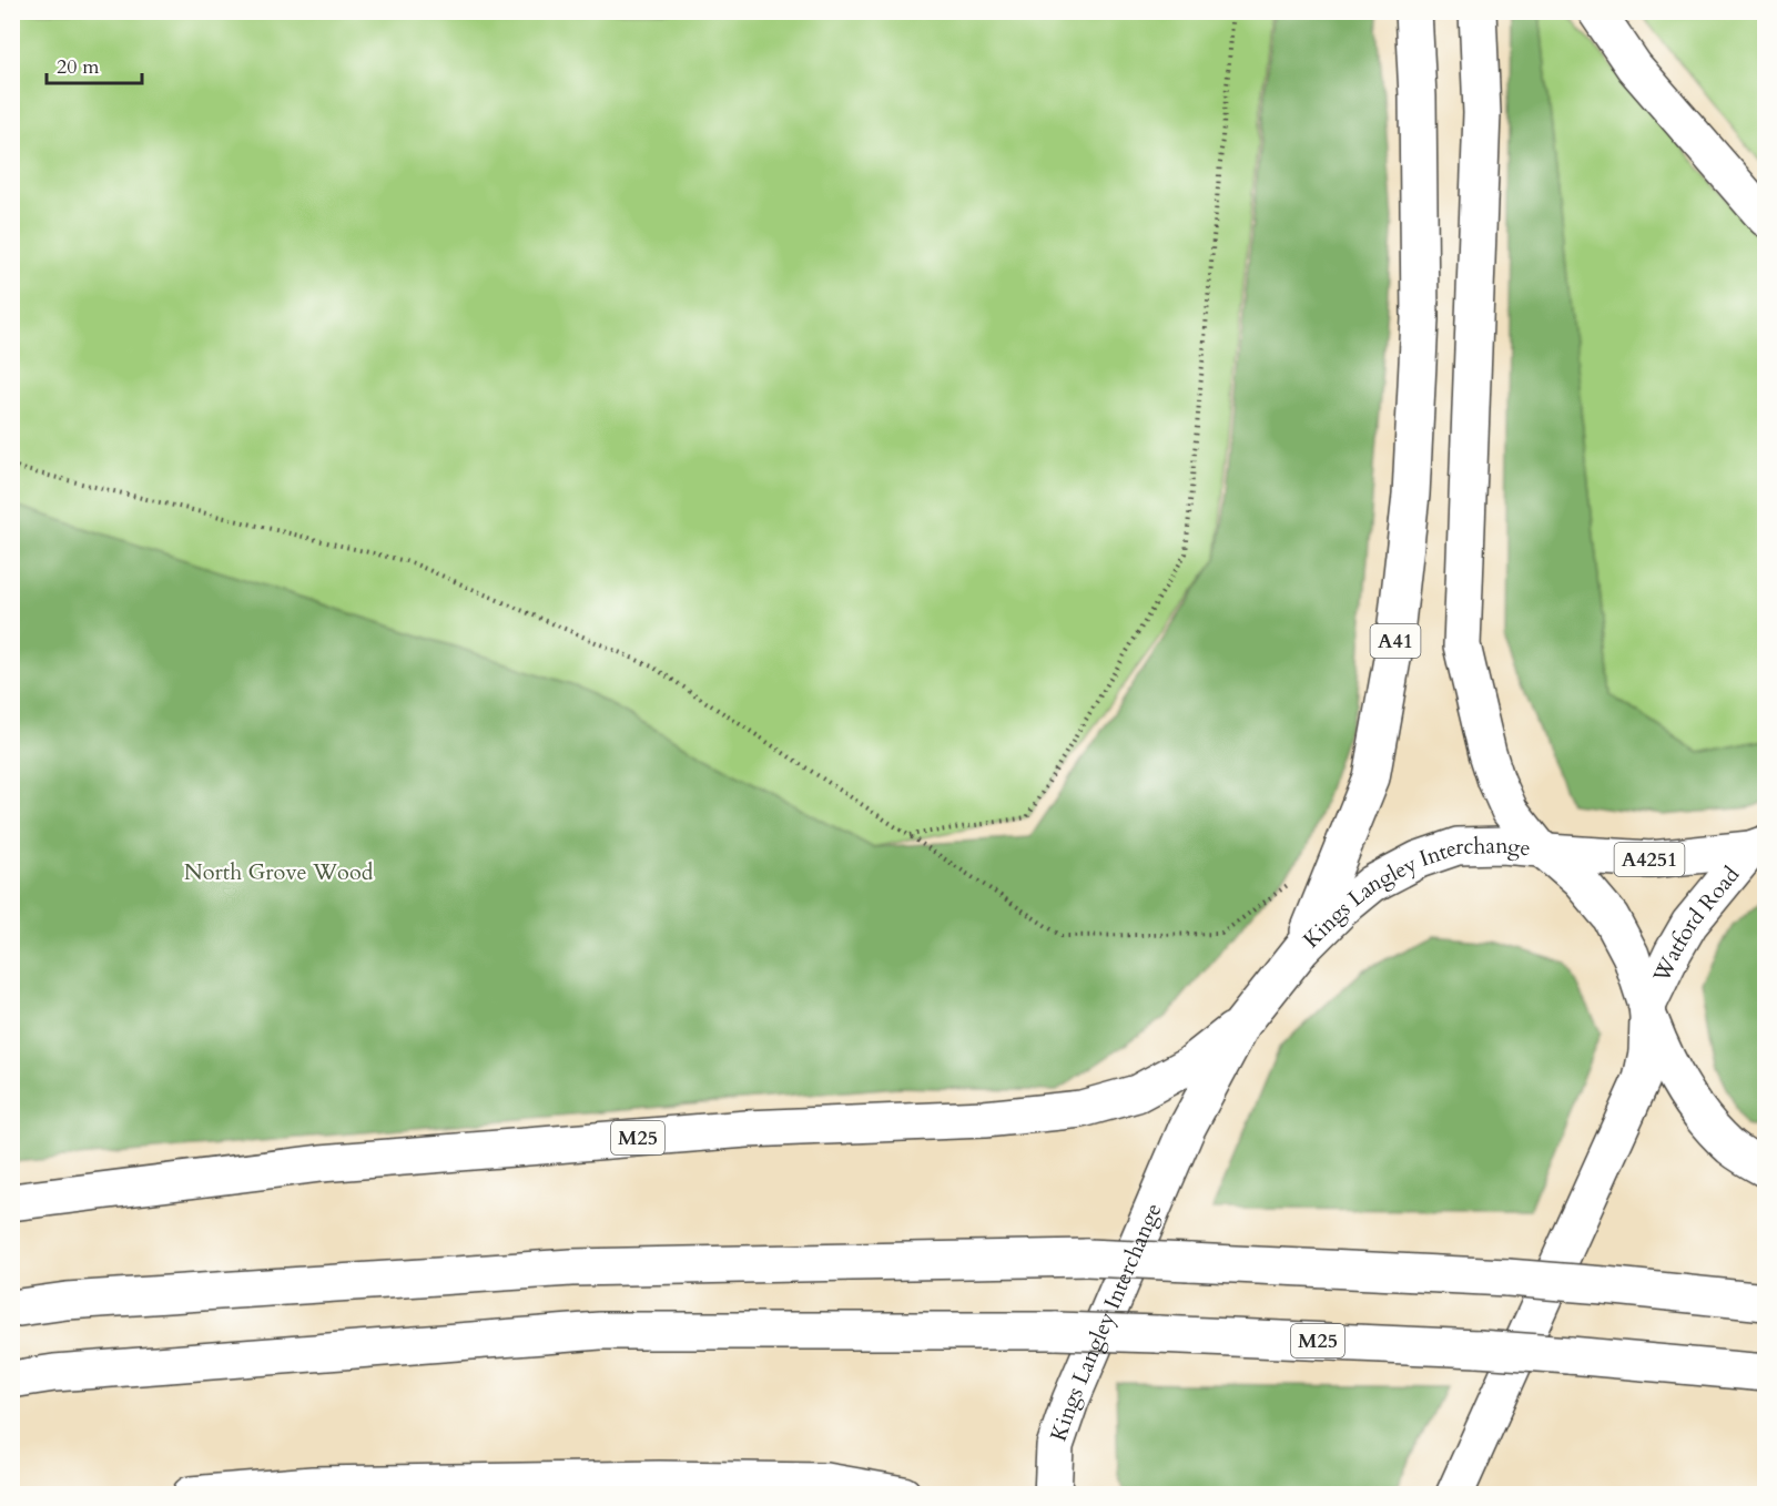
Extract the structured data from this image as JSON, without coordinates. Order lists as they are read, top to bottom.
{
  "streets": {
    "main road": [
      "A41",
      "A4251",
      "Kings Langley Interchange",
      "Watford Road",
      "M25"
    ]
  },
  "crossings": [
    ["A41", "Kings Langley Interchange"],
    ["Kings Langley Interchange", "Watford Road"],
    ["Kings Langley Interchange", "M25"]
  ],
  "parks": ["North Grove Wood"],
  "scale_bar": "20 m"
}
